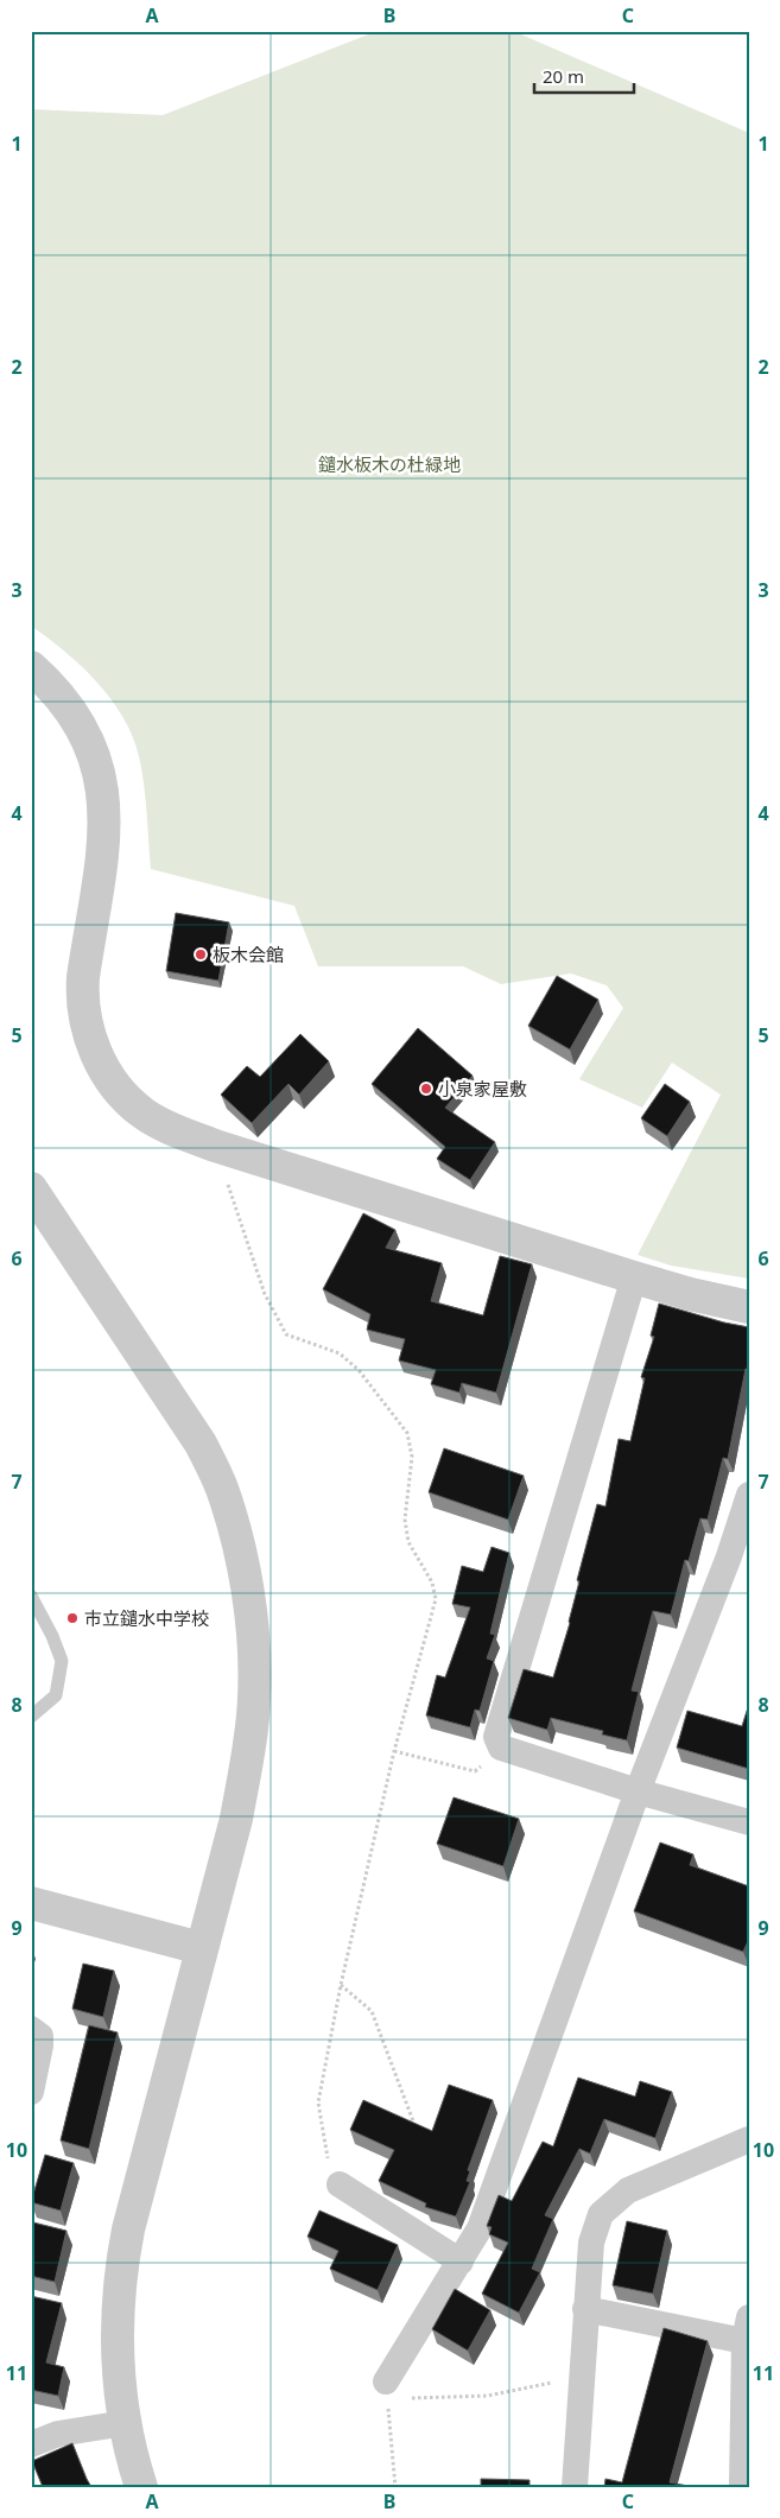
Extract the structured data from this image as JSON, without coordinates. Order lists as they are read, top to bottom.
{
  "parks": ["鑓水板木の杜緑地"],
  "places": ["板木会館", "小泉家屋敷", "市立鑓水中学校"],
  "scale_bar": "20 m",
  "grid": {
    "columns": ["A", "B", "C"],
    "rows": [
      "1",
      "2",
      "3",
      "4",
      "5",
      "6",
      "7",
      "8",
      "9",
      "10",
      "11"
    ]
  }
}
